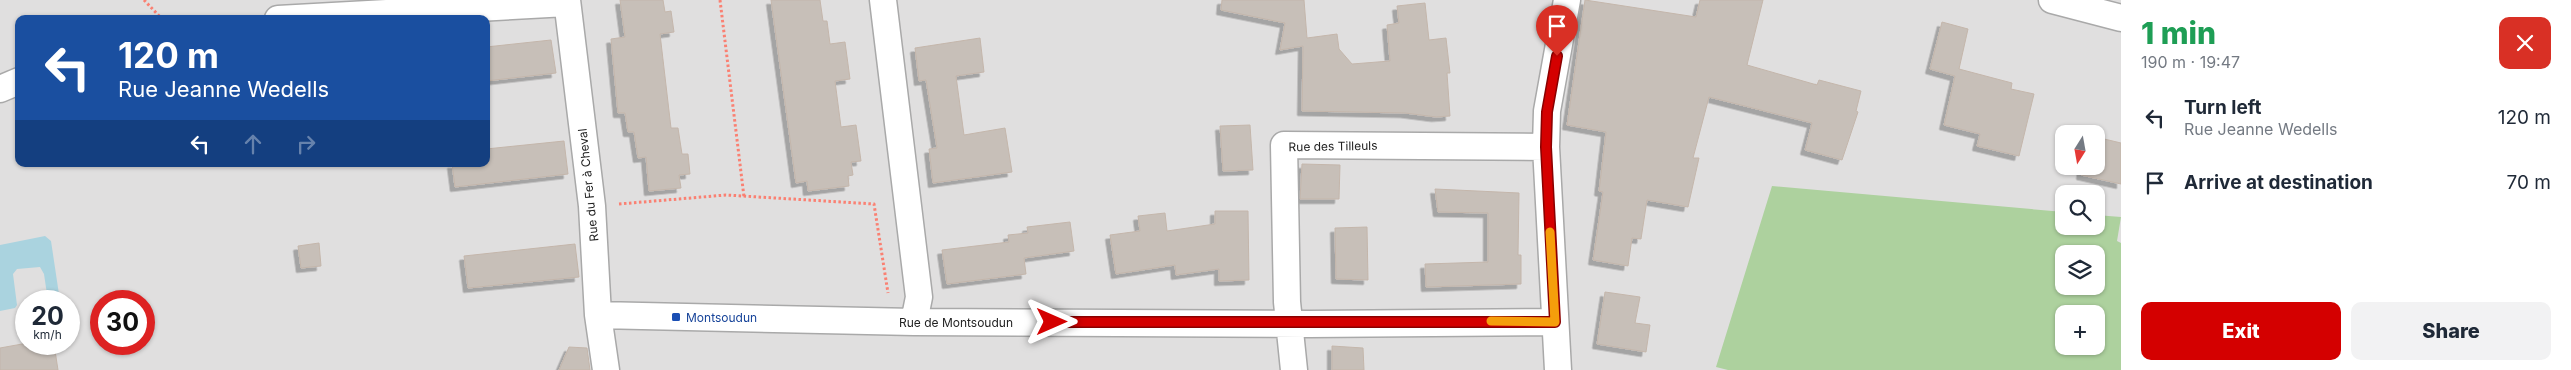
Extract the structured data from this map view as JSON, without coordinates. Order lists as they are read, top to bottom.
{
  "streets": {
    "street": ["Rue des Tilleuls", "Rue du Fer à Cheval", "Rue de Montsoudun"]
  },
  "crossings": [
    ["Rue des Tilleuls", "Rue de Montsoudun"],
    ["Rue du Fer à Cheval", "Rue de Montsoudun"]
  ],
  "places": {
    "transit": ["Montsoudun"]
  },
  "north": "bottom",
  "page": {
    "heading": ["1 min", "190 m · 19:47"],
    "turn": ["120 m", "Rue Jeanne Wedells"],
    "list": [
      {
        "name": "Turn left",
        "note": "Rue Jeanne Wedells",
        "value": "120 m"
      },
      {
        "name": "Arrive at destination",
        "value": "70 m"
      }
    ],
    "map_buttons": "+",
    "speed": "20 km/h",
    "limit": "30",
    "buttons": ["Exit", "Share"]
  }
}
